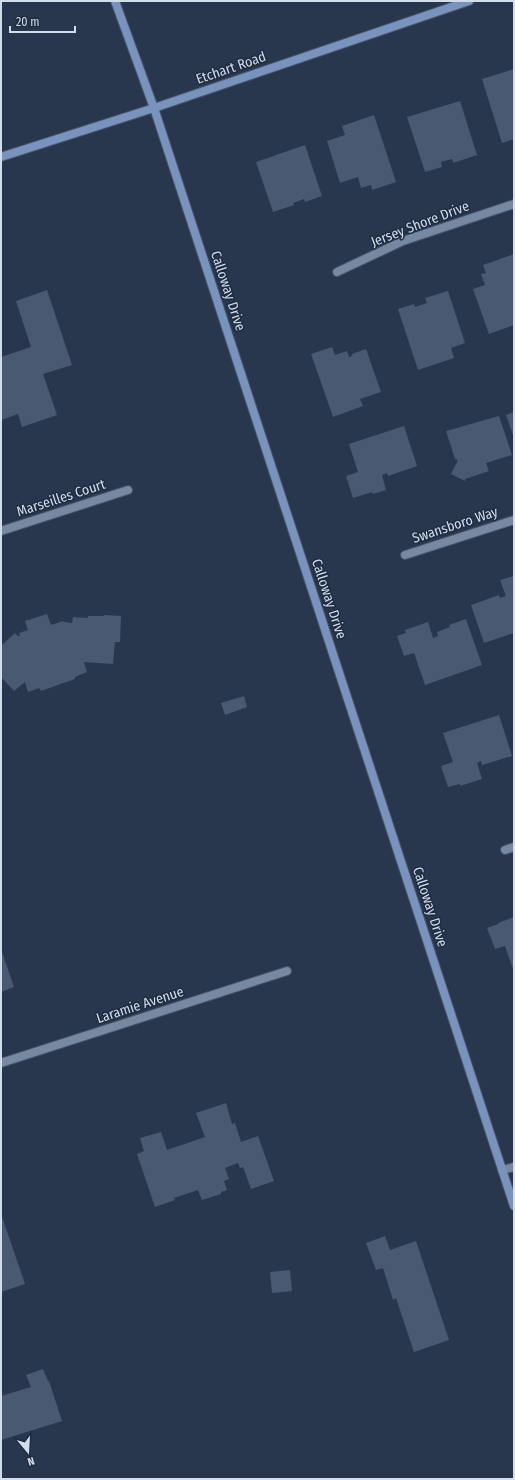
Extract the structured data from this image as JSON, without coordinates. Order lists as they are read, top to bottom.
{
  "streets": {
    "main road": ["Etchart Road", "Calloway Drive"],
    "street": [
      "Jersey Shore Drive",
      "Marseilles Court",
      "Swansboro Way",
      "Laramie Avenue"
    ]
  },
  "crossings": [
    ["Etchart Road", "Calloway Drive"]
  ],
  "scale_bar": "20 m",
  "north": "bottom"
}
